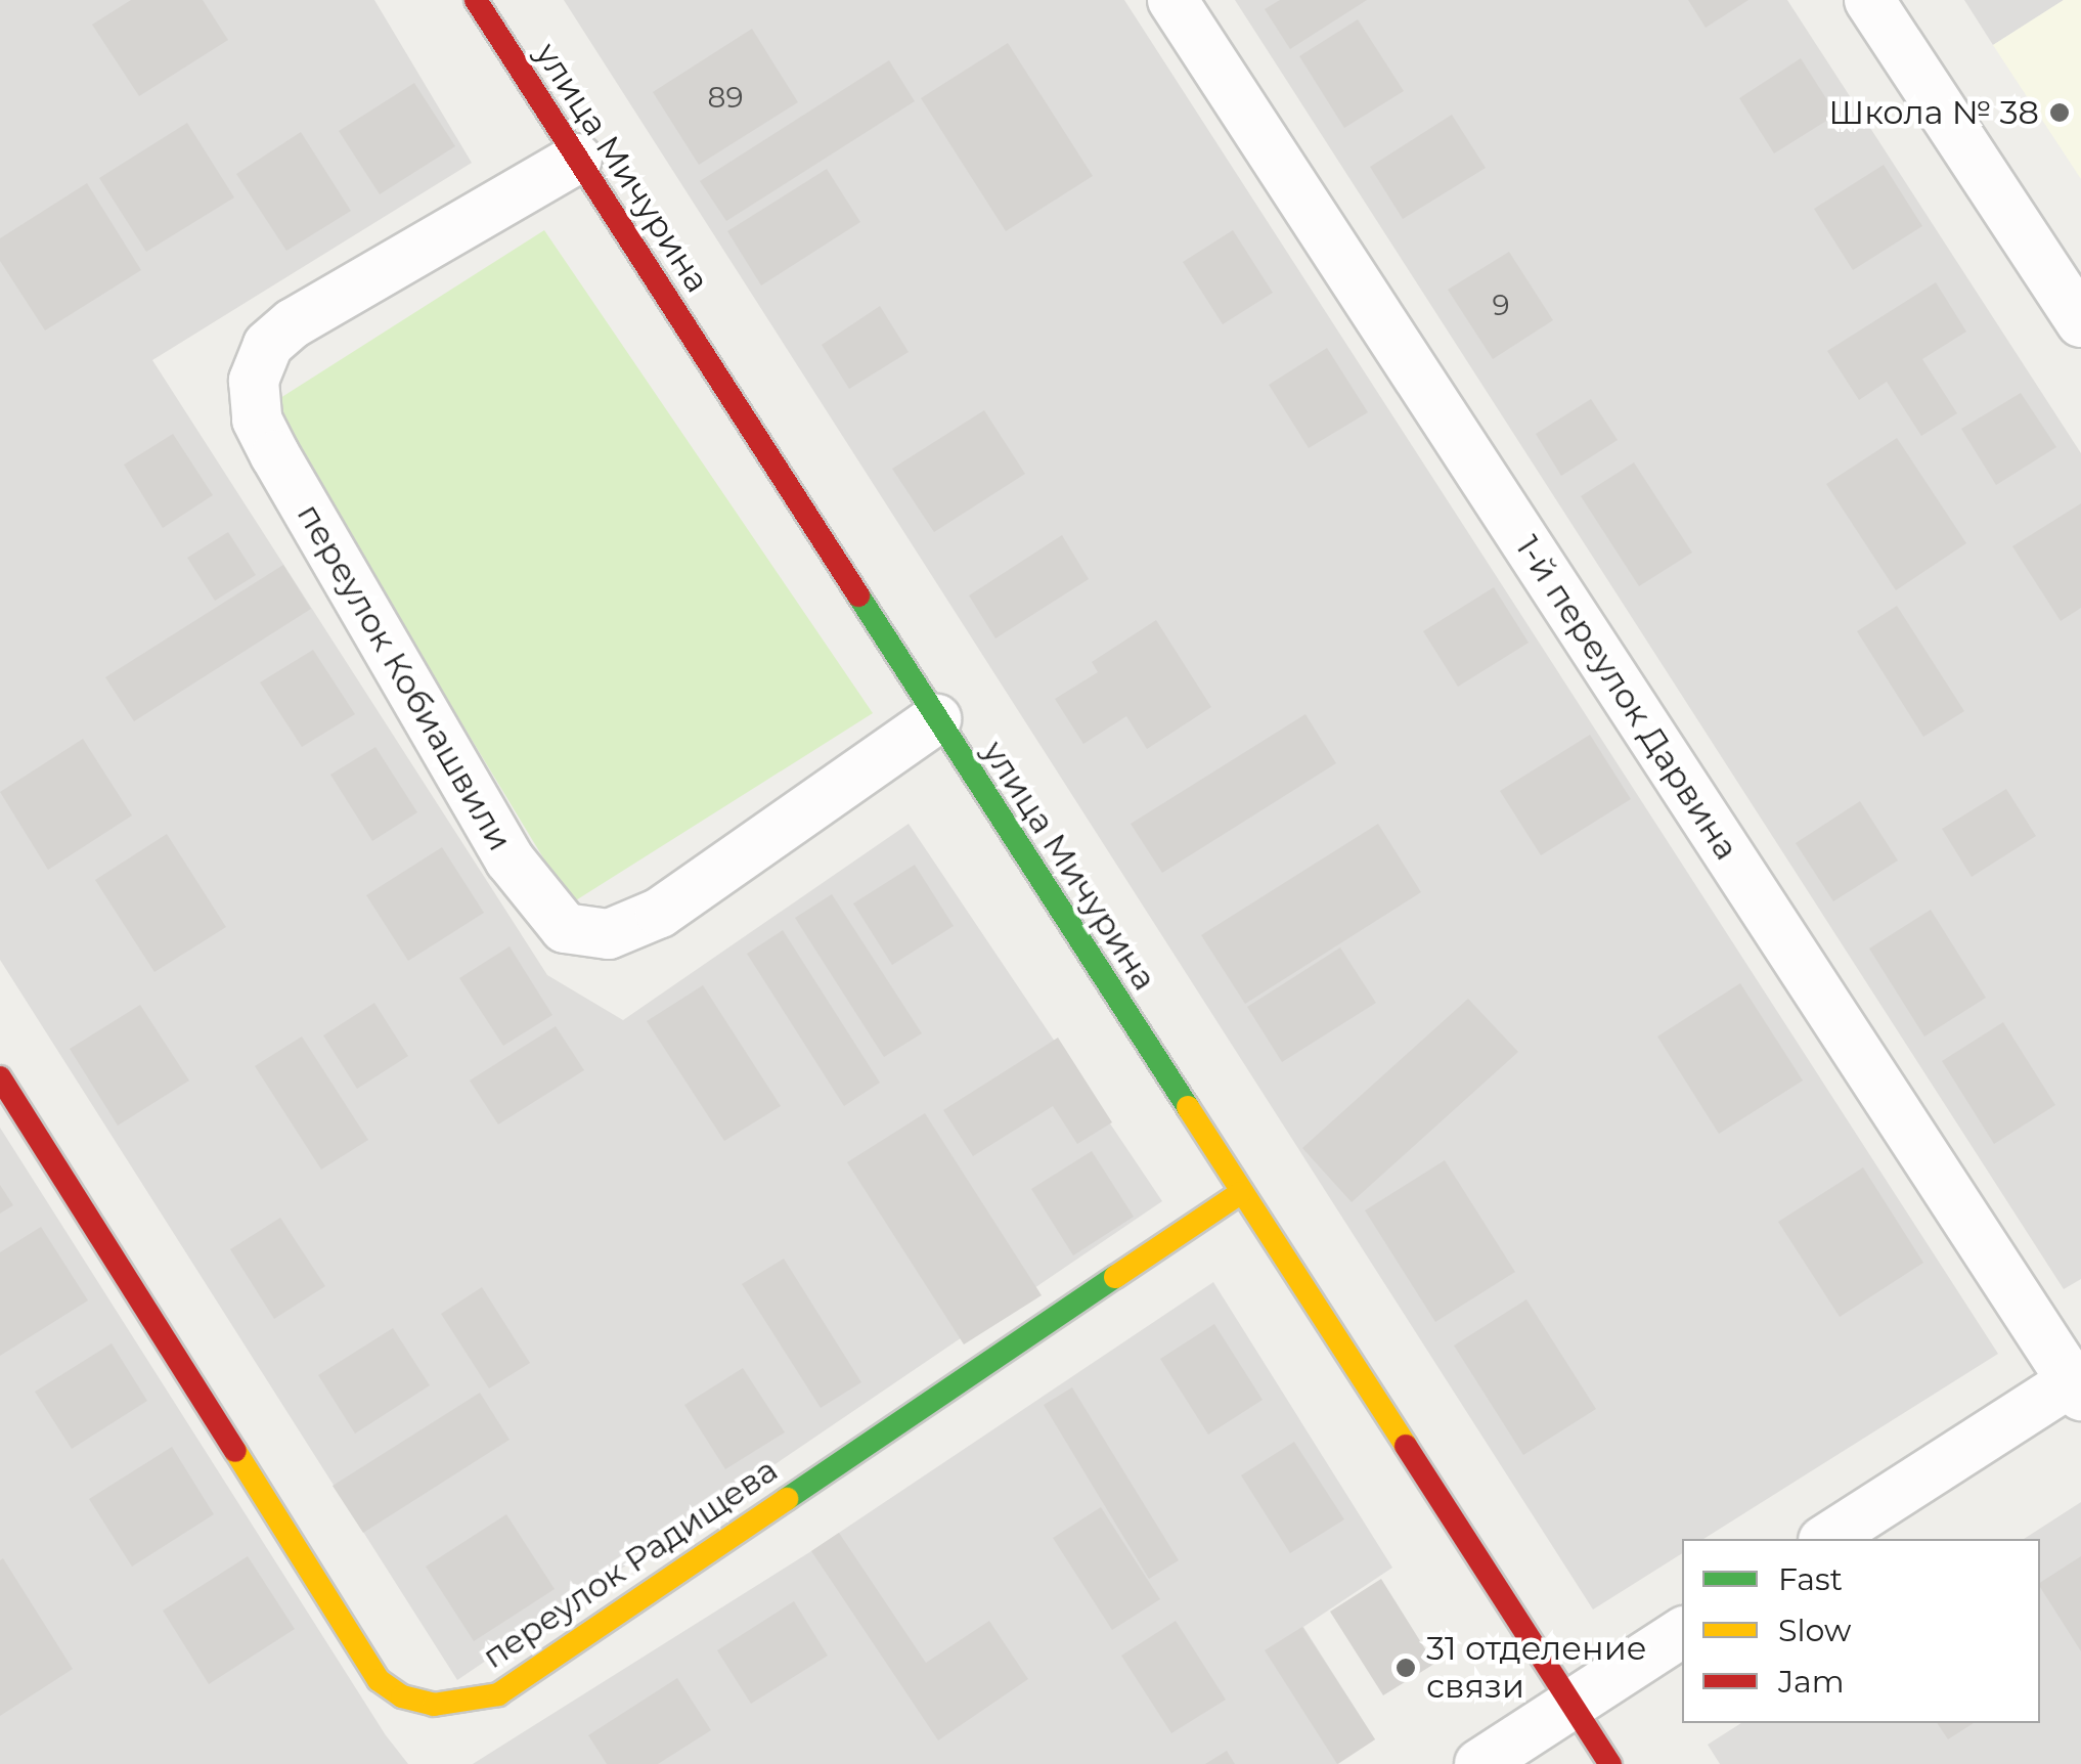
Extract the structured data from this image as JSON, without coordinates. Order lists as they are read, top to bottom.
{
  "streets": {
    "street": [
      "улица Мичурина",
      "переулок Кобиашвили",
      "1-й переулок Дарвина",
      "переулок Радищева"
    ]
  },
  "crossings": [
    ["улица Мичурина", "переулок Кобиашвили"],
    ["улица Мичурина", "переулок Радищева"]
  ],
  "places": ["Школа № 38", "31 отделение связи"],
  "house_numbers": ["89", "9"],
  "legend": ["Fast", "Slow", "Jam"]
}
